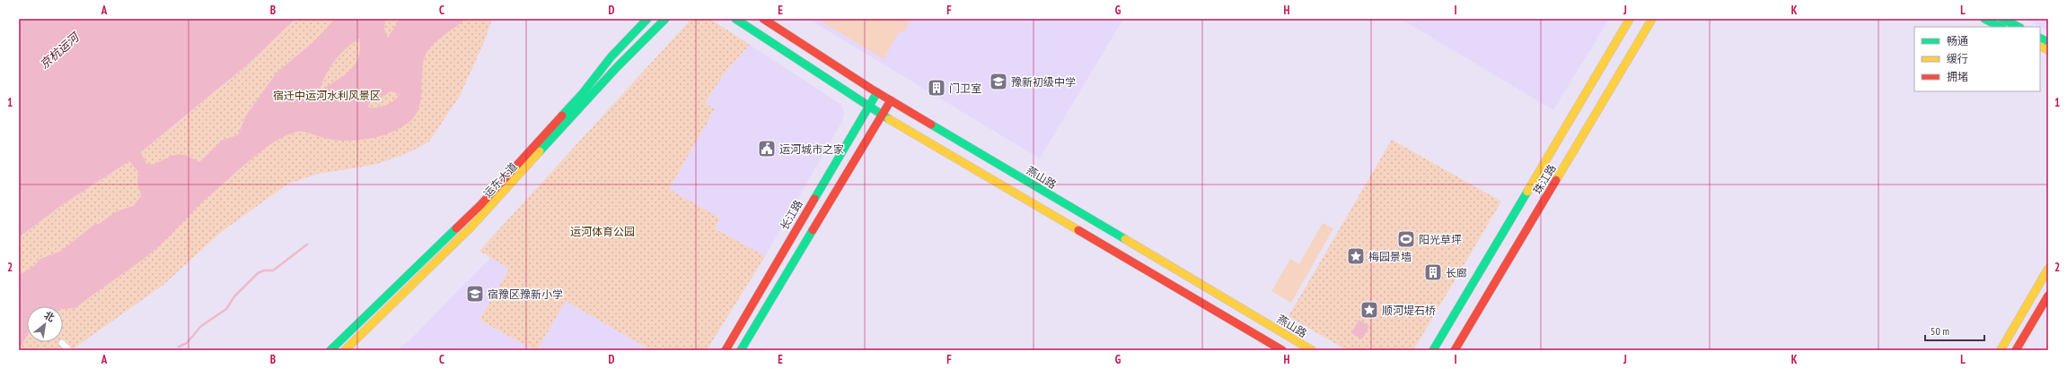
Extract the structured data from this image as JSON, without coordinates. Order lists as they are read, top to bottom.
{
  "streets": {
    "street": [
      "燕山路",
      "珠江路",
      "运东大道",
      "长江路"
    ]
  },
  "crossings": [
    ["燕山路", "长江路"]
  ],
  "water": ["京杭运河"],
  "parks": ["宿迁中运河水利风景区", "运河体育公园"],
  "places": {
    "school or university": ["豫新初级中学", "宿豫区豫新小学"],
    "building": ["门卫室", "长廊"],
    "public building": ["运河城市之家"],
    "sports": ["阳光草坪"],
    "place": ["梅园景墙", "顺河堤石桥"]
  },
  "legend": ["畅通", "缓行", "拥堵"],
  "scale_bar": "50 m",
  "north": "top right",
  "grid": {
    "columns": [
      "A",
      "B",
      "C",
      "D",
      "E",
      "F",
      "G",
      "H",
      "I",
      "J",
      "K",
      "L"
    ],
    "rows": ["1", "2"]
  }
}
